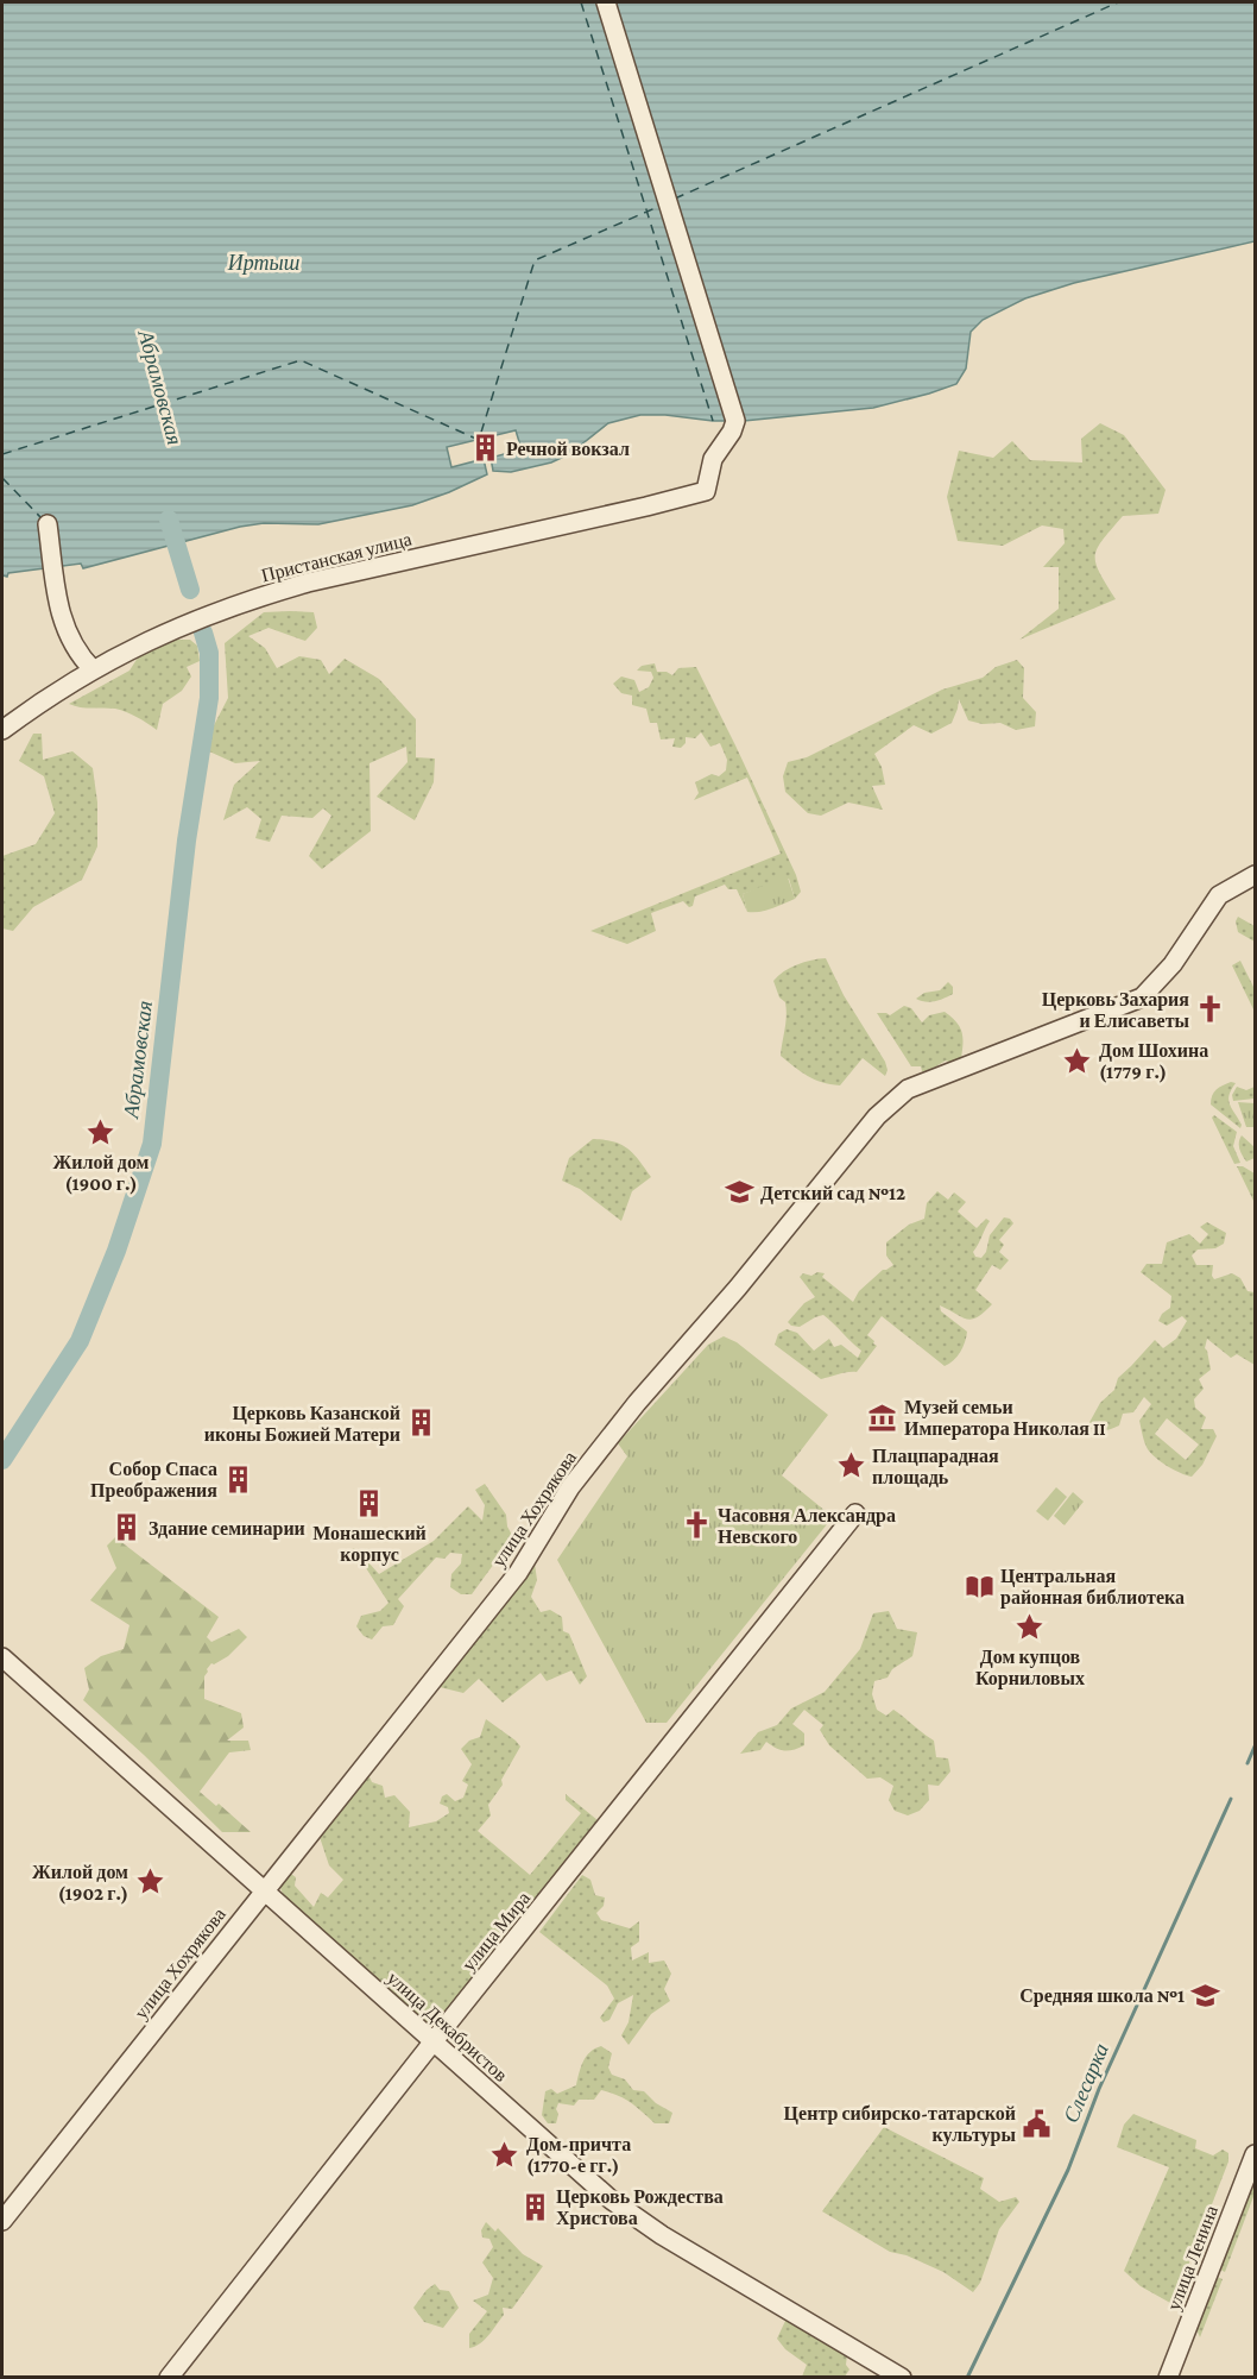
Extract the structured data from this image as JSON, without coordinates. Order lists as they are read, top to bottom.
{
  "streets": {
    "street": [
      "Пристанская улица",
      "улица Хохрякова",
      "улица Мира",
      "улица Декабристов",
      "улица Ленина"
    ]
  },
  "crossings": [
    ["улица Хохрякова", "улица Декабристов"],
    ["улица Мира", "улица Декабристов"]
  ],
  "water": ["Иртыш", "Абрамовская", "Слесарка"],
  "places": {
    "building": [
      "Речной вокзал",
      "Церковь Казанской иконы Божией Матери",
      "Собор Спаса Преображения",
      "Монашеский корпус",
      "Здание семинарии",
      "Церковь Рождества Христова"
    ],
    "church": ["Церковь Захария и Елисаветы", "Часовня Александра Невского"],
    "place": [
      "Дом Шохина (1779 г.)",
      "Жилой дом (1900 г.)",
      "Плацпарадная площадь",
      "Дом купцов Корниловых",
      "Жилой дом (1902 г.)",
      "Дом-причта (1770-е гг.)"
    ],
    "school or university": ["Детский сад №12", "Средняя школа №1"],
    "museum": ["Музей семьи Императора Николая II"],
    "library": ["Центральная районная библиотека"],
    "public building": ["Центр сибирско-татарской культуры"]
  }
}
